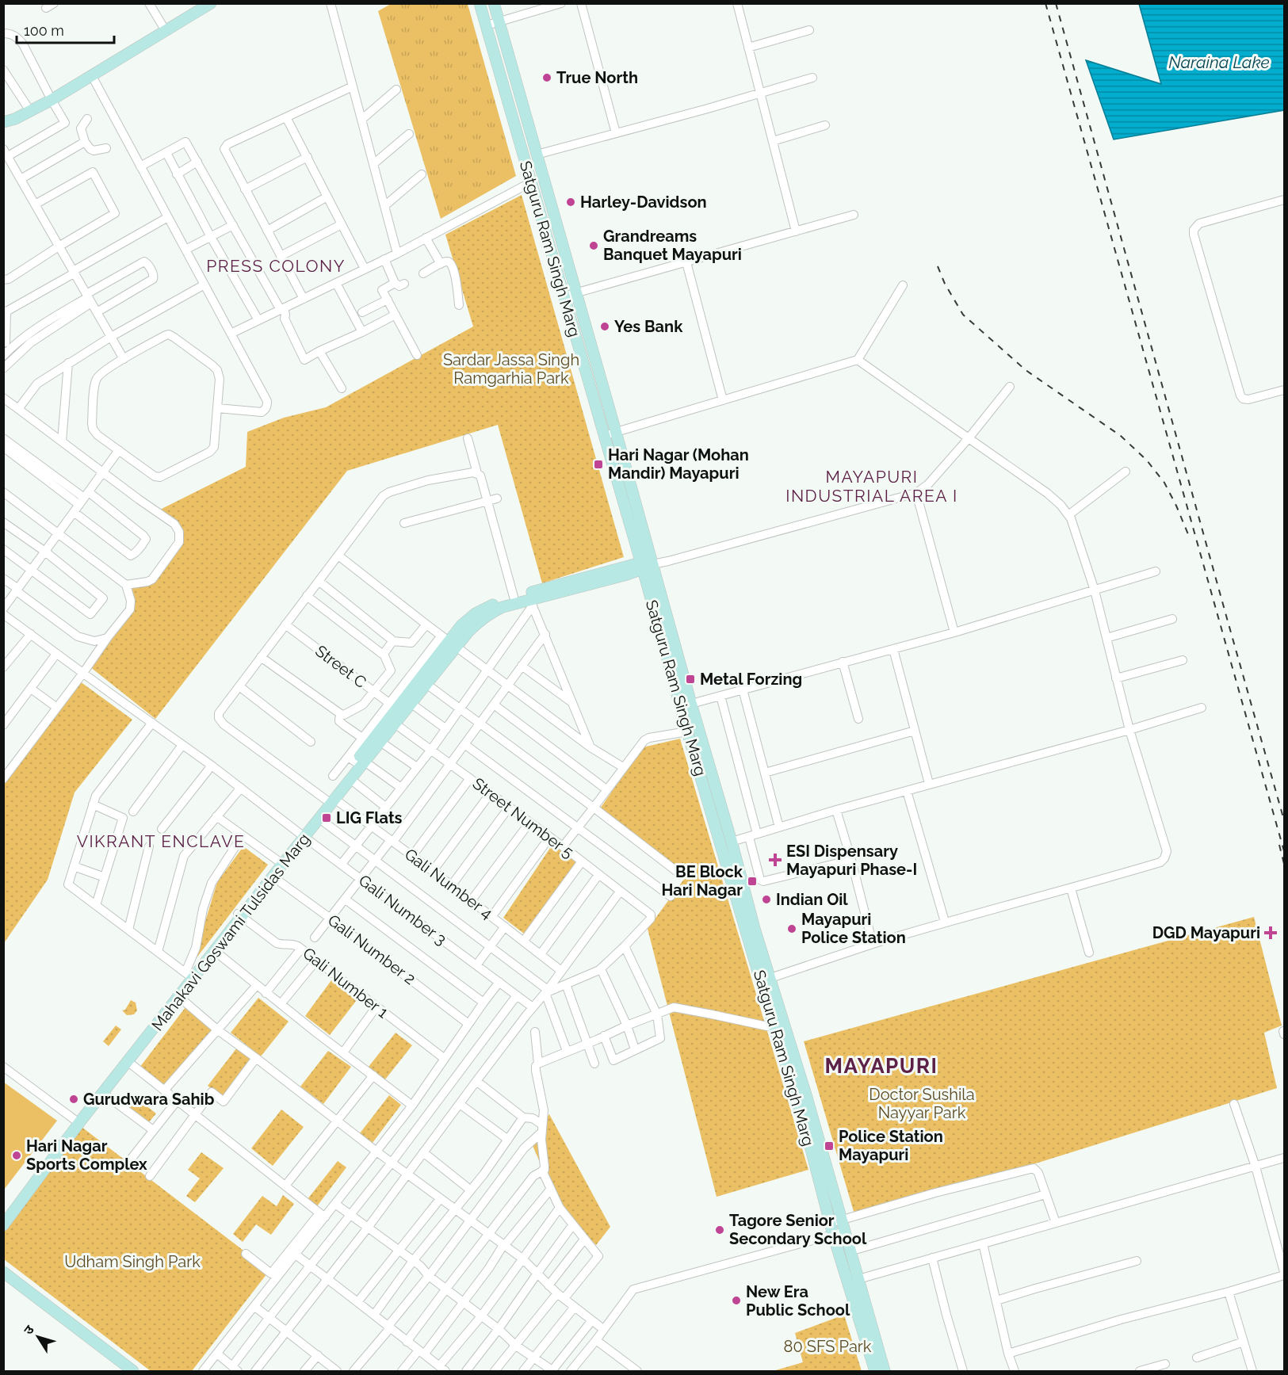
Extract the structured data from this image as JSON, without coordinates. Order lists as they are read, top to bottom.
{
  "streets": {
    "main road": ["Satguru Ram Singh Marg", "Mahakavi Goswami Tulsidas Marg"],
    "street": [
      "Street C",
      "Street Number 5",
      "Gali Number 4",
      "Gali Number 3",
      "Gali Number 2",
      "Gali Number 1"
    ]
  },
  "crossings": [
    ["Satguru Ram Singh Marg", "Mahakavi Goswami Tulsidas Marg"],
    ["Street C", "Gali Number 4"],
    ["Street C", "Mahakavi Goswami Tulsidas Marg"],
    ["Street Number 5", "Mahakavi Goswami Tulsidas Marg"],
    ["Gali Number 4", "Mahakavi Goswami Tulsidas Marg"],
    ["Gali Number 3", "Mahakavi Goswami Tulsidas Marg"],
    ["Mahakavi Goswami Tulsidas Marg", "Gali Number 2"],
    ["Mahakavi Goswami Tulsidas Marg", "Gali Number 1"]
  ],
  "districts": [
    "PRESS COLONY",
    "MAYAPURI INDUSTRIAL AREA I",
    "VIKRANT ENCLAVE",
    "MAYAPURI"
  ],
  "water": ["Naraina Lake"],
  "parks": [
    "Sardar Jassa Singh Ramgarhia Park",
    "Doctor Sushila Nayyar Park",
    "Udham Singh Park",
    "80 SFS Park"
  ],
  "places": {
    "other": [
      "True North",
      "Harley-Davidson",
      "Grandreams Banquet Mayapuri",
      "Yes Bank",
      "Indian Oil",
      "Mayapuri Police Station",
      "Gurudwara Sahib",
      "Hari Nagar Sports Complex",
      "Tagore Senior Secondary School",
      "New Era Public School"
    ],
    "transit": [
      "Hari Nagar (Mohan Mandir) Mayapuri",
      "Metal Forzing",
      "LIG Flats",
      "BE Block Hari Nagar",
      "Police Station Mayapuri"
    ],
    "health": ["ESI Dispensary Mayapuri Phase-I", "DGD Mayapuri"]
  },
  "scale_bar": "100 m",
  "north": "top left"
}
